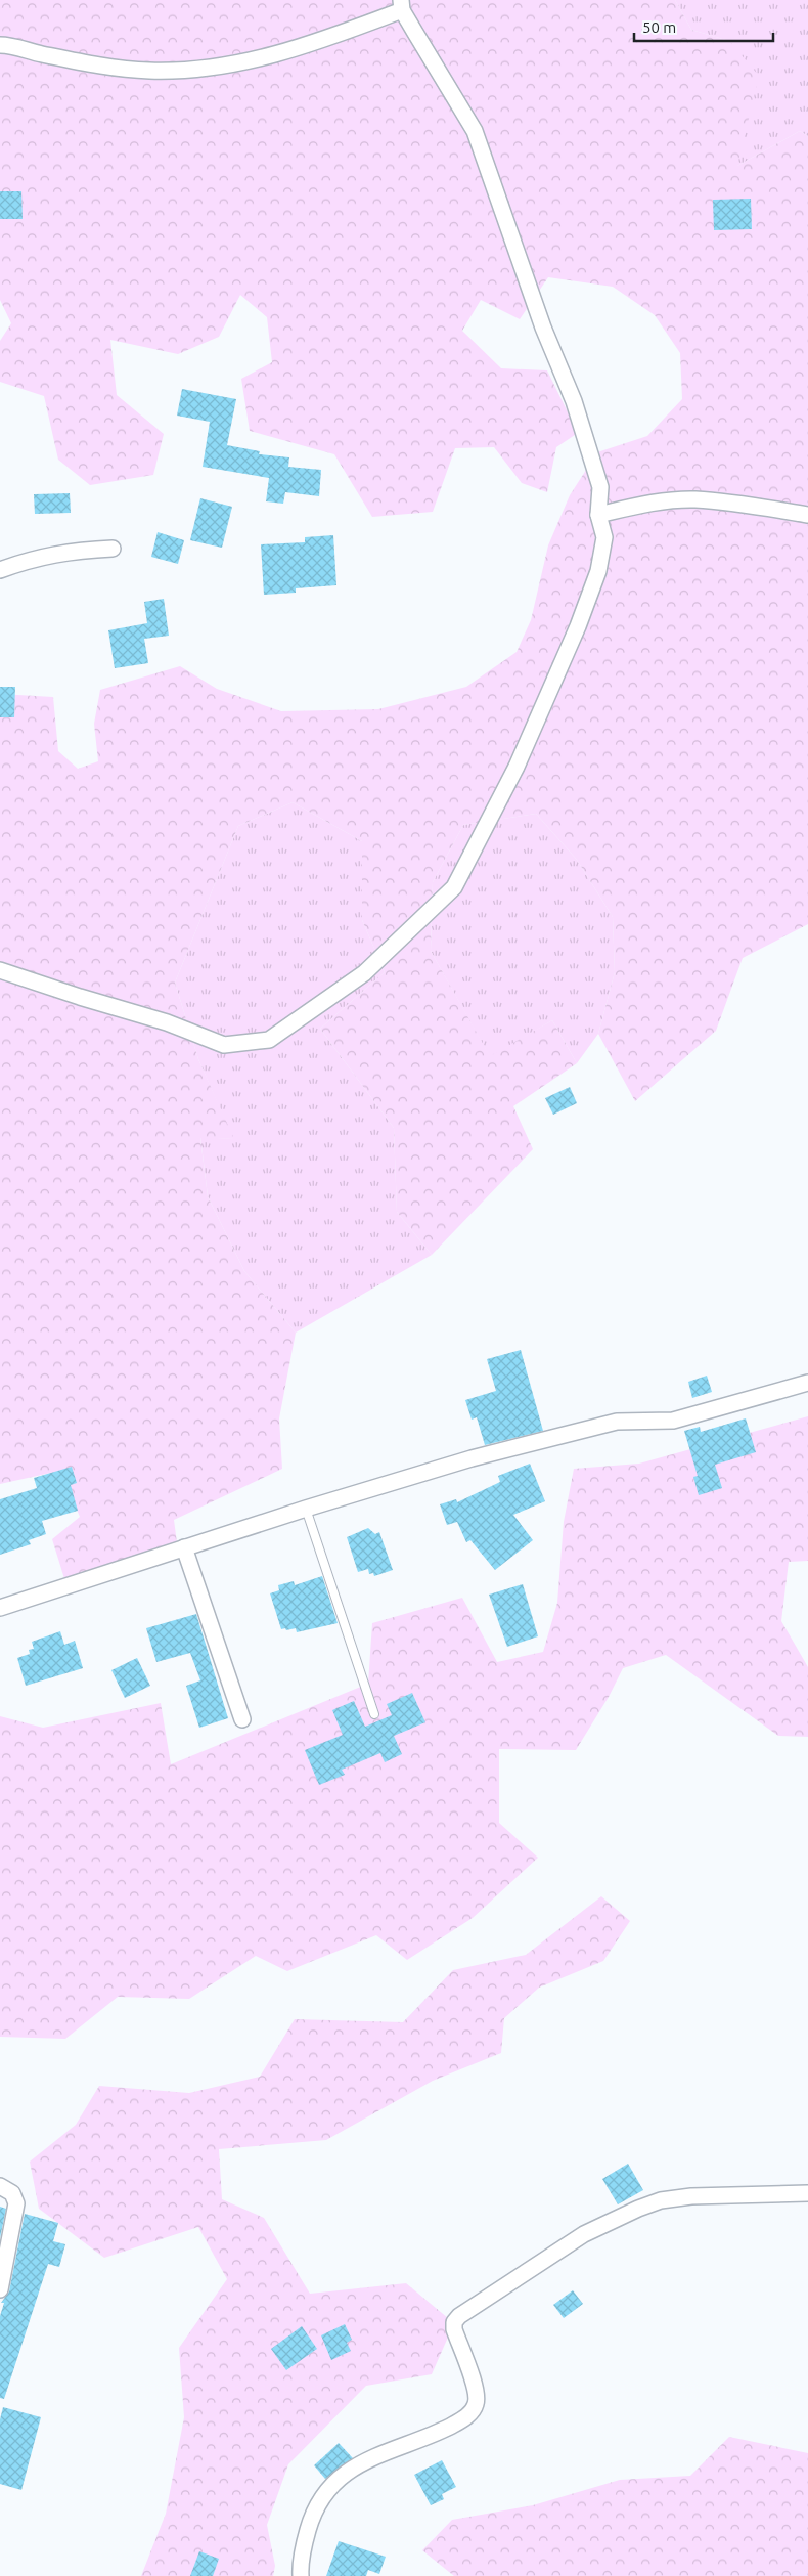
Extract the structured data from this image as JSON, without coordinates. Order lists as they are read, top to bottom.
{
  "scale_bar": "50 m"
}
